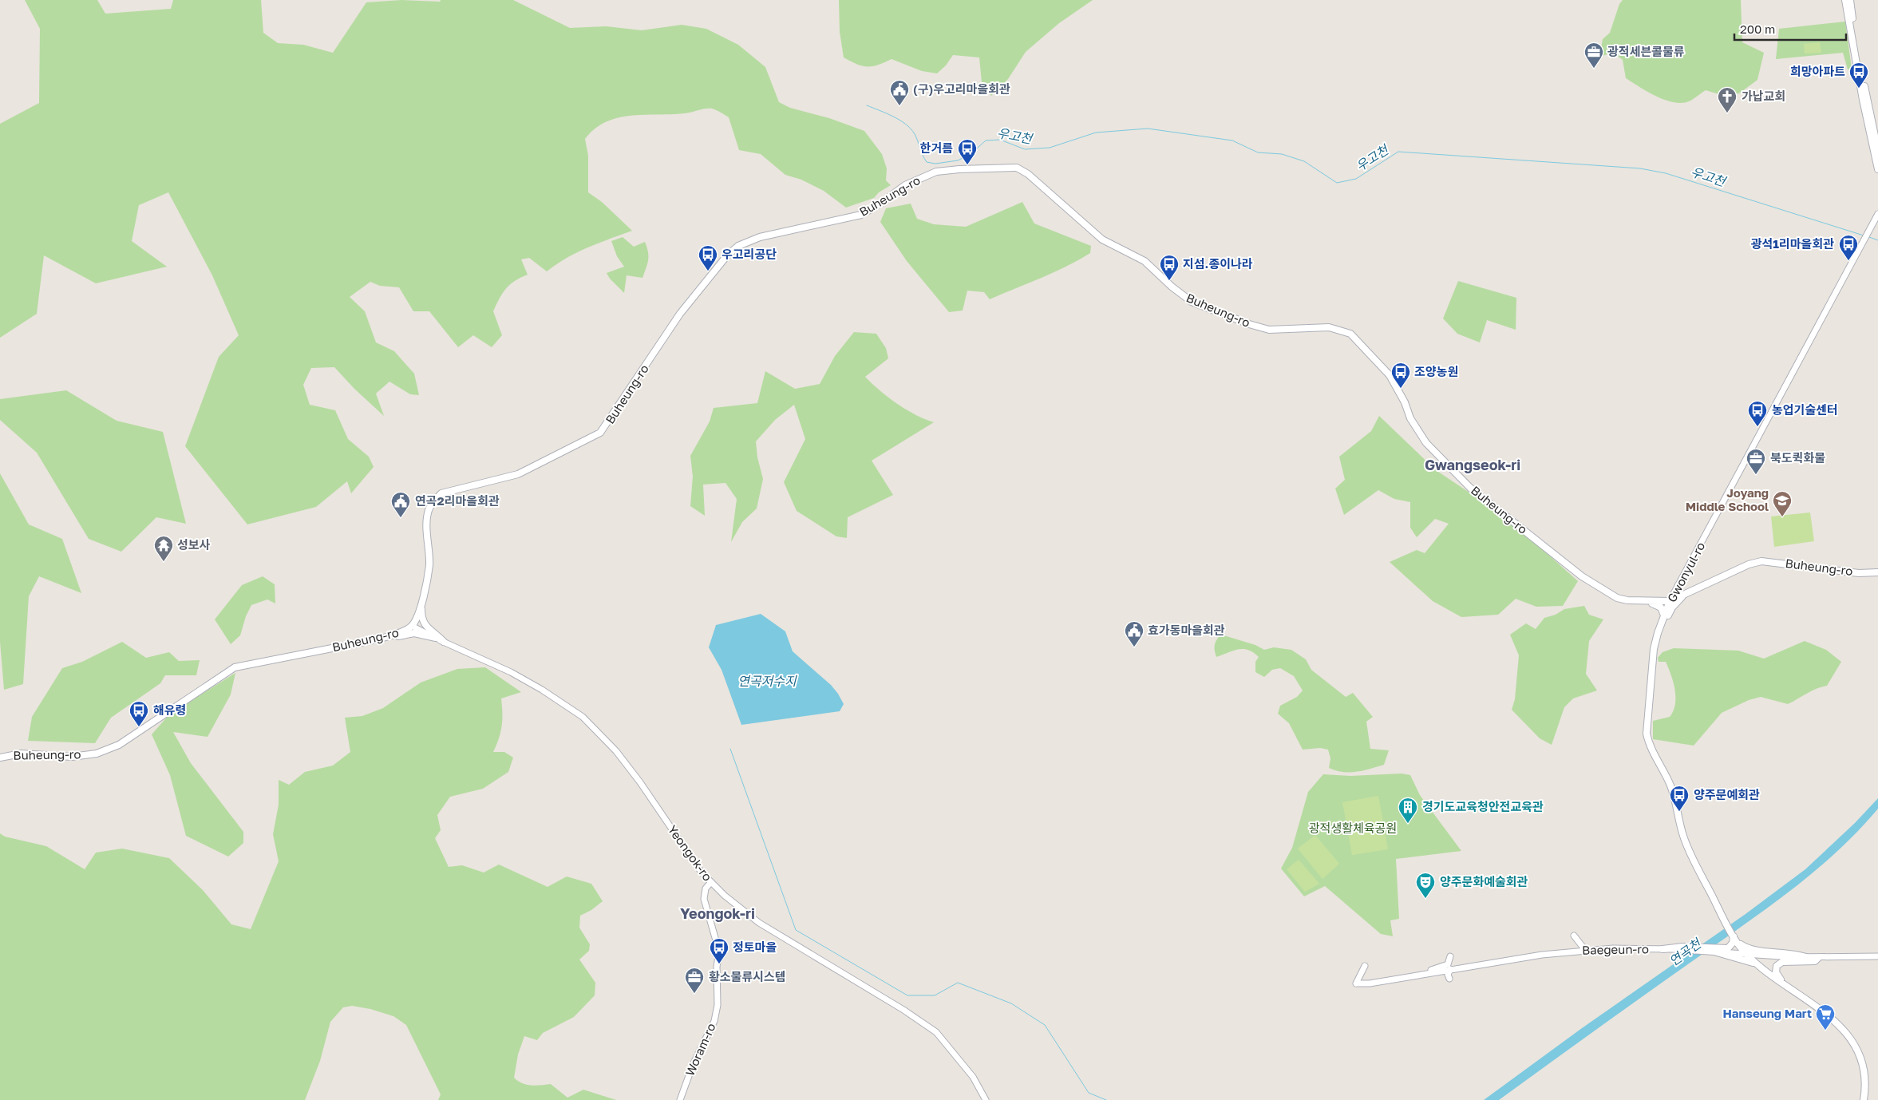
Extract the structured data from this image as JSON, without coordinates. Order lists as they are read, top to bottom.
{
  "streets": {
    "main road": ["Buheung-ro", "Gwonyul-ro"],
    "street": ["Yeongok-ro", "Baegeun-ro", "Woram-ro"]
  },
  "crossings": [
    ["Buheung-ro", "Gwonyul-ro"],
    ["Buheung-ro", "Yeongok-ro"],
    ["Yeongok-ro", "Woram-ro"]
  ],
  "districts": ["Gwangseok-ri", "Yeongok-ri"],
  "water": ["우고천", "연곡저수지", "연곡천"],
  "parks": ["광적생활체육공원"],
  "places": {
    "office": ["광적세븐콜물류", "북도퀵화물", "황소물류시스템"],
    "bus stop": [
      "희망아파트",
      "한거름",
      "광석1리마을회관",
      "우고리공단",
      "지섬.종이나라",
      "조양농원",
      "농업기술센터",
      "해유령",
      "양주문예회관",
      "정토마을"
    ],
    "public building": ["(구)우고리마을회관", "연곡2리마을회관", "효가동마을회관"],
    "church": ["가납교회"],
    "school or university": ["Joyang Middle School"],
    "temple": ["성보사"],
    "building": ["경기도교육청안전교육관"],
    "theatre": ["양주문화예술회관"],
    "supermarket": ["Hanseung Mart"]
  },
  "scale_bar": "200 m"
}
